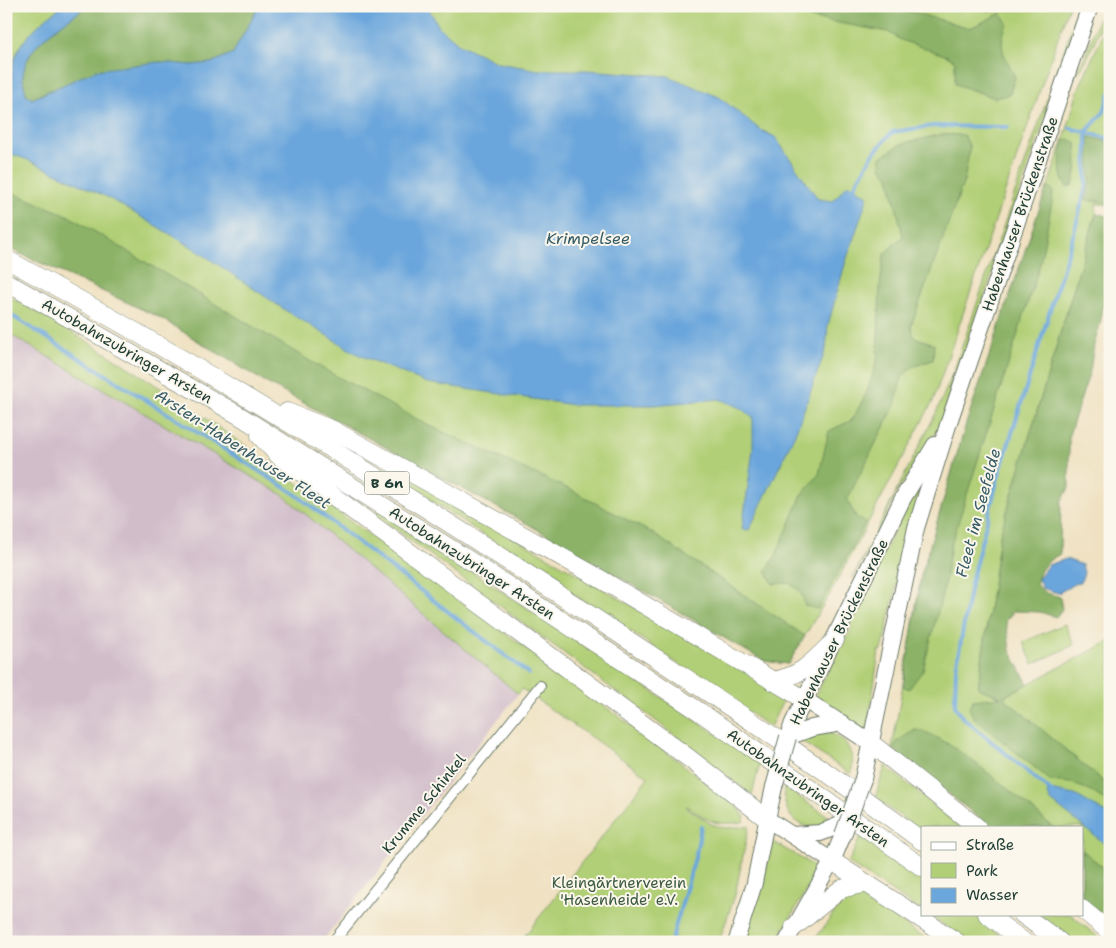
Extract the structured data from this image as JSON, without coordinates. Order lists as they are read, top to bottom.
{
  "streets": {
    "highway": ["Autobahnzubringer Arsten", "B 6n"],
    "main road": ["Habenhauser Brückenstraße"],
    "street": ["Krumme Schinkel"]
  },
  "water": ["Krimpelsee", "Arsten-Habenhauser Fleet", "Fleet im Seefelde"],
  "parks": ["Kleingärtnerverein 'Hasenheide' e.V."],
  "legend": ["Straße", "Park", "Wasser"]
}
